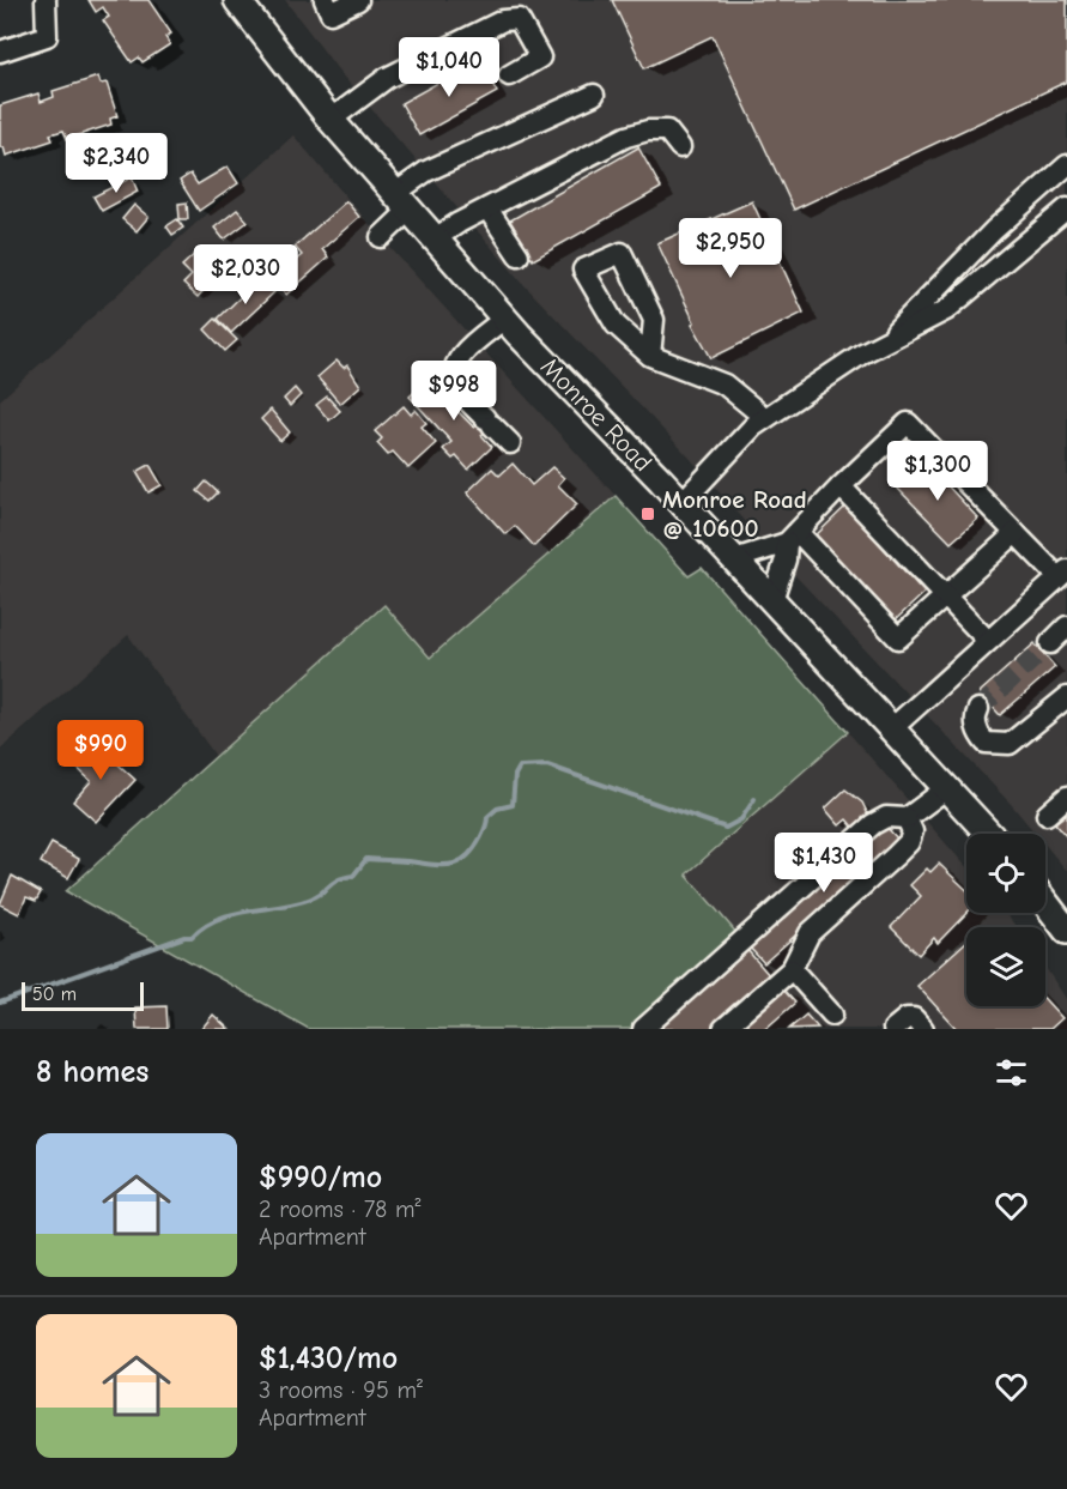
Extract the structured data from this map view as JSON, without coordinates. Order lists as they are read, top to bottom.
{
  "streets": {
    "main road": ["Monroe Road"]
  },
  "places": {
    "transit": ["Monroe Road @ 10600"]
  },
  "scale_bar": "50 m",
  "page": {
    "price": [
      "$1,040",
      "$2,340",
      "$2,950",
      "$2,030",
      "$998",
      "$1,300",
      "$990",
      "$1,430"
    ],
    "scale": "50 m",
    "heading": "8 homes",
    "list": [
      {
        "name": "$990/mo",
        "note": "2 rooms · 78 m² · Apartment"
      },
      {
        "name": "$1,430/mo",
        "note": "3 rooms · 95 m² · Apartment"
      }
    ]
  }
}
